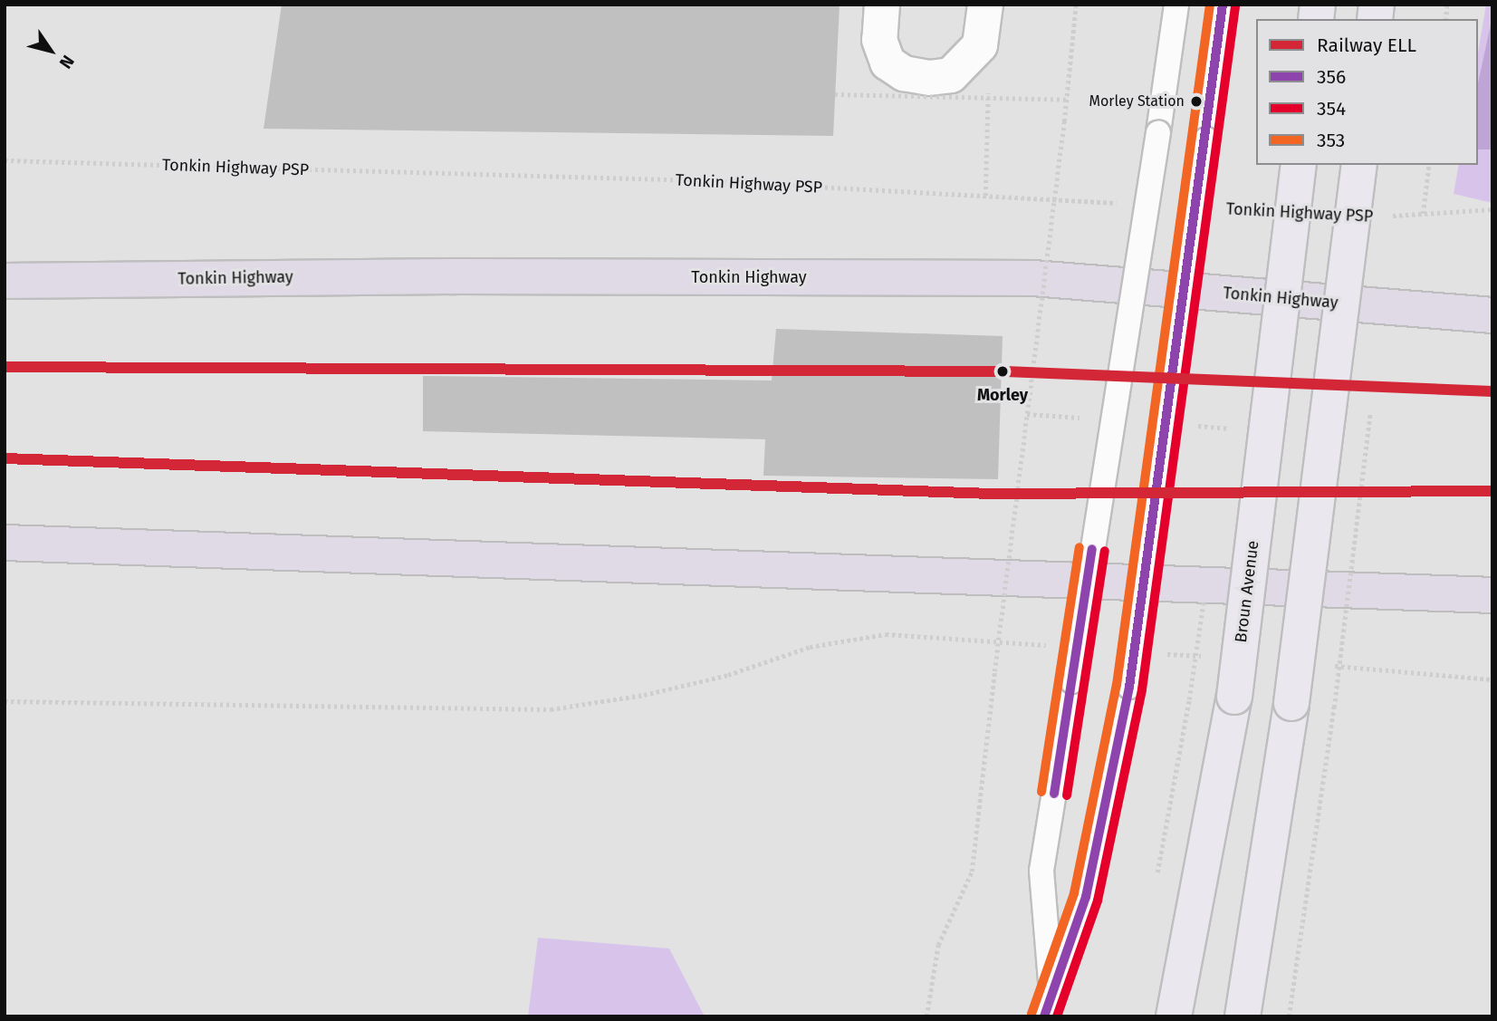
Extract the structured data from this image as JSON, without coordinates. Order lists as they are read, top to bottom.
{
  "streets": {
    "highway": ["Tonkin Highway"],
    "main road": ["Broun Avenue"],
    "path": ["Tonkin Highway PSP"]
  },
  "places": ["Morley Station", "Morley"],
  "lines": [
    "transit line 356",
    "transit line 353",
    "transit line 354",
    "rail line ELL"
  ],
  "legend": [
    "Railway ELL",
    "356",
    "354",
    "353"
  ],
  "north": "bottom right"
}
